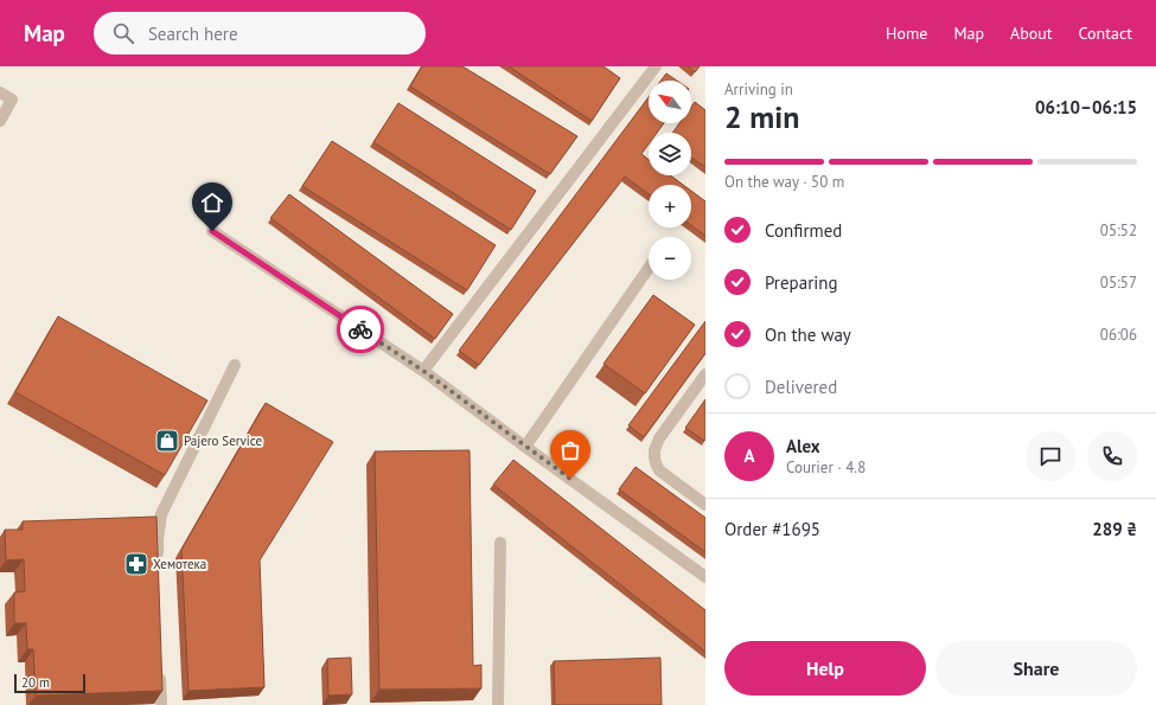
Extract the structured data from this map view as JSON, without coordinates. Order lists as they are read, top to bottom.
{
  "places": {
    "shop": ["Pajero Service"],
    "pharmacy": ["Хемотека"]
  },
  "scale_bar": "20 m",
  "north": "top left",
  "page": {
    "header": "Map",
    "search": "Search here",
    "nav": [
      "Home",
      "Map",
      "About",
      "Contact"
    ],
    "heading": ["2 min", "Arriving in", "06:10–06:15"],
    "panel": [
      "Alex",
      "Courier · 4.8",
      "Order #1695",
      "289 ₴"
    ],
    "map_buttons": ["+", "−"],
    "bar": "On the way · 50 m",
    "list": [
      ["Confirmed", "05:52"],
      ["Preparing", "05:57"],
      ["On the way", "06:06"],
      "Delivered"
    ],
    "round": "A",
    "buttons": ["Help", "Share"],
    "scale": "20 m"
  }
}
